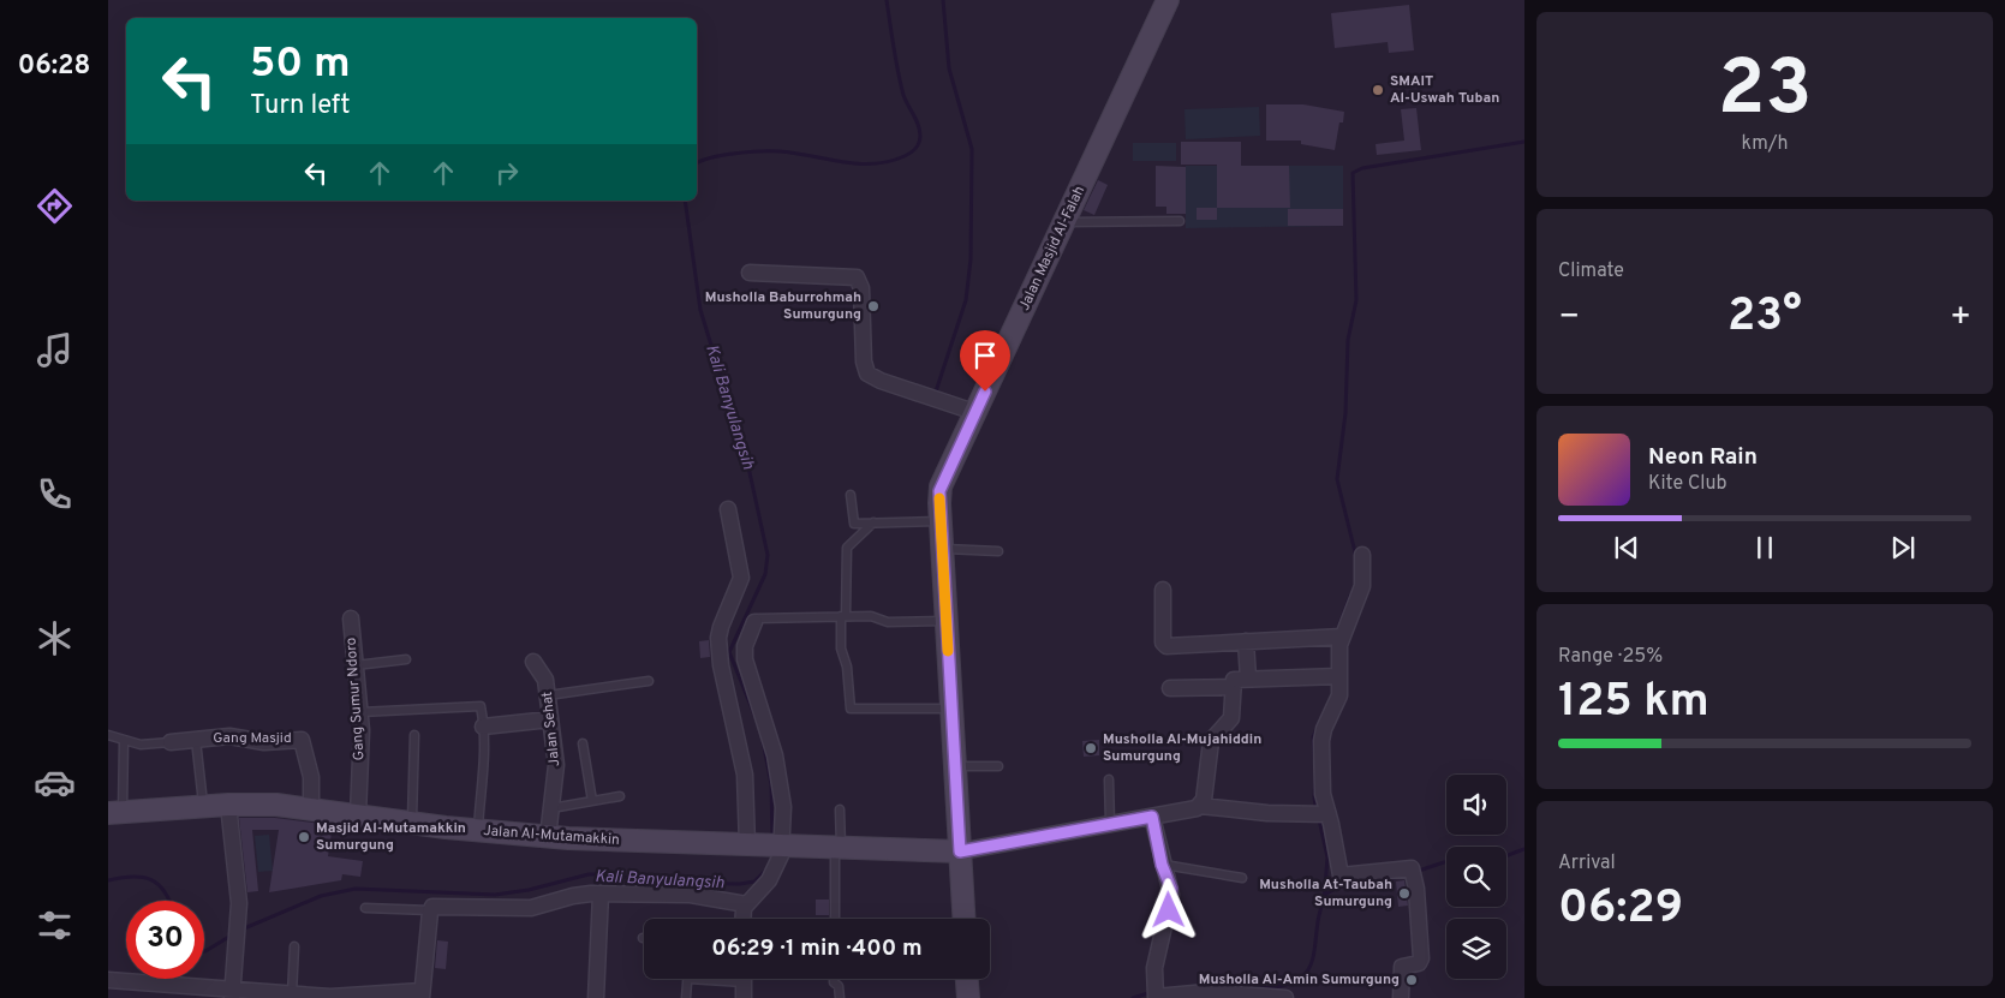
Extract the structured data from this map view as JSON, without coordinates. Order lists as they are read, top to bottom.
{
  "streets": {
    "street": [
      "Jalan Masjid Al-Falah",
      "Gang Sumur Ndoro",
      "Jalan Sehat",
      "Gang Masjid",
      "Jalan Al-Mutamakkin"
    ]
  },
  "crossings": [
    ["Jalan Masjid Al-Falah", "Jalan Al-Mutamakkin"],
    ["Gang Sumur Ndoro", "Jalan Al-Mutamakkin"],
    ["Jalan Sehat", "Jalan Al-Mutamakkin"],
    ["Gang Masjid", "Jalan Al-Mutamakkin"]
  ],
  "water": ["Kali Banyulangsih"],
  "places": [
    "SMAIT Al-Uswah Tuban",
    "Musholla Baburrohmah Sumurgung",
    "Musholla Al-Mujahiddin Sumurgung",
    "Masjid Al-Mutamakkin Sumurgung",
    "Musholla At-Taubah Sumurgung",
    "Musholla Al-Amin Sumurgung"
  ],
  "page": {
    "tabs": "06:28",
    "tile": [
      ["23", "km/h"],
      "Climate",
      ["Range · 25%", "125 km"],
      ["Arrival", "06:29"]
    ],
    "turn": ["50 m", "Turn left"],
    "heat": ["−", "23°", "+"],
    "song": ["Neon Rain", "Kite Club"],
    "limit": "30",
    "trip": "06:29 · 1 min · 400 m"
  }
}
